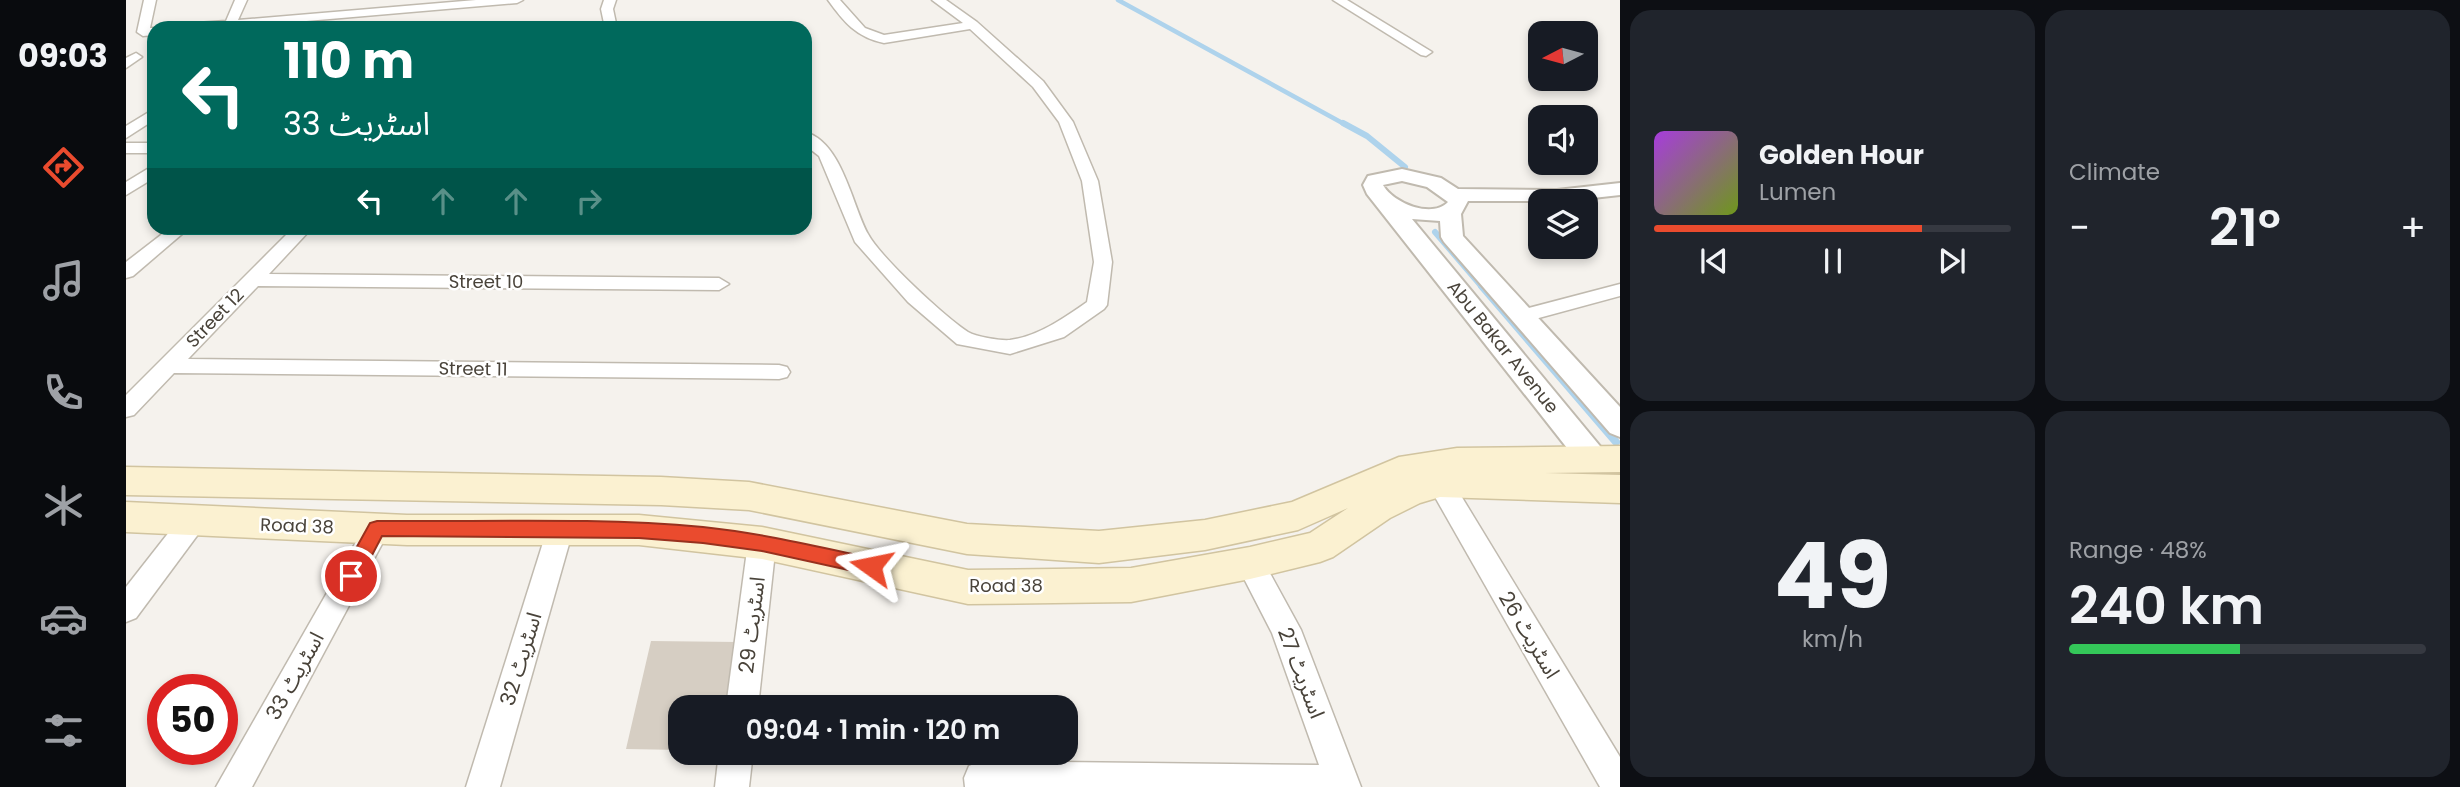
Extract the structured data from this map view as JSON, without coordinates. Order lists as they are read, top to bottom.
{
  "streets": {
    "main road": ["Road 38"],
    "street": [
      "Street 10",
      "Street 12",
      "Abu Bakar Avenue",
      "Street 11",
      "اسٹریٹ 29",
      "اسٹریٹ 26",
      "اسٹریٹ 32",
      "اسٹریٹ 27",
      "اسٹریٹ 33"
    ]
  },
  "crossings": [
    ["Street 10", "Street 12"],
    ["Street 12", "Street 11"],
    ["Abu Bakar Avenue", "Road 38"],
    ["Road 38", "اسٹریٹ 29"],
    ["Road 38", "اسٹریٹ 26"],
    ["Road 38", "اسٹریٹ 32"],
    ["Road 38", "اسٹریٹ 27"],
    ["Road 38", "اسٹریٹ 33"]
  ],
  "north": "left",
  "page": {
    "tabs": "09:03",
    "tile": [
      "Climate",
      ["49", "km/h"],
      ["Range · 48%", "240 km"]
    ],
    "turn": ["110 m", "اسٹریٹ 33"],
    "song": ["Golden Hour", "Lumen"],
    "heat": ["−", "21°", "+"],
    "limit": "50",
    "trip": "09:04 · 1 min · 120 m"
  }
}
